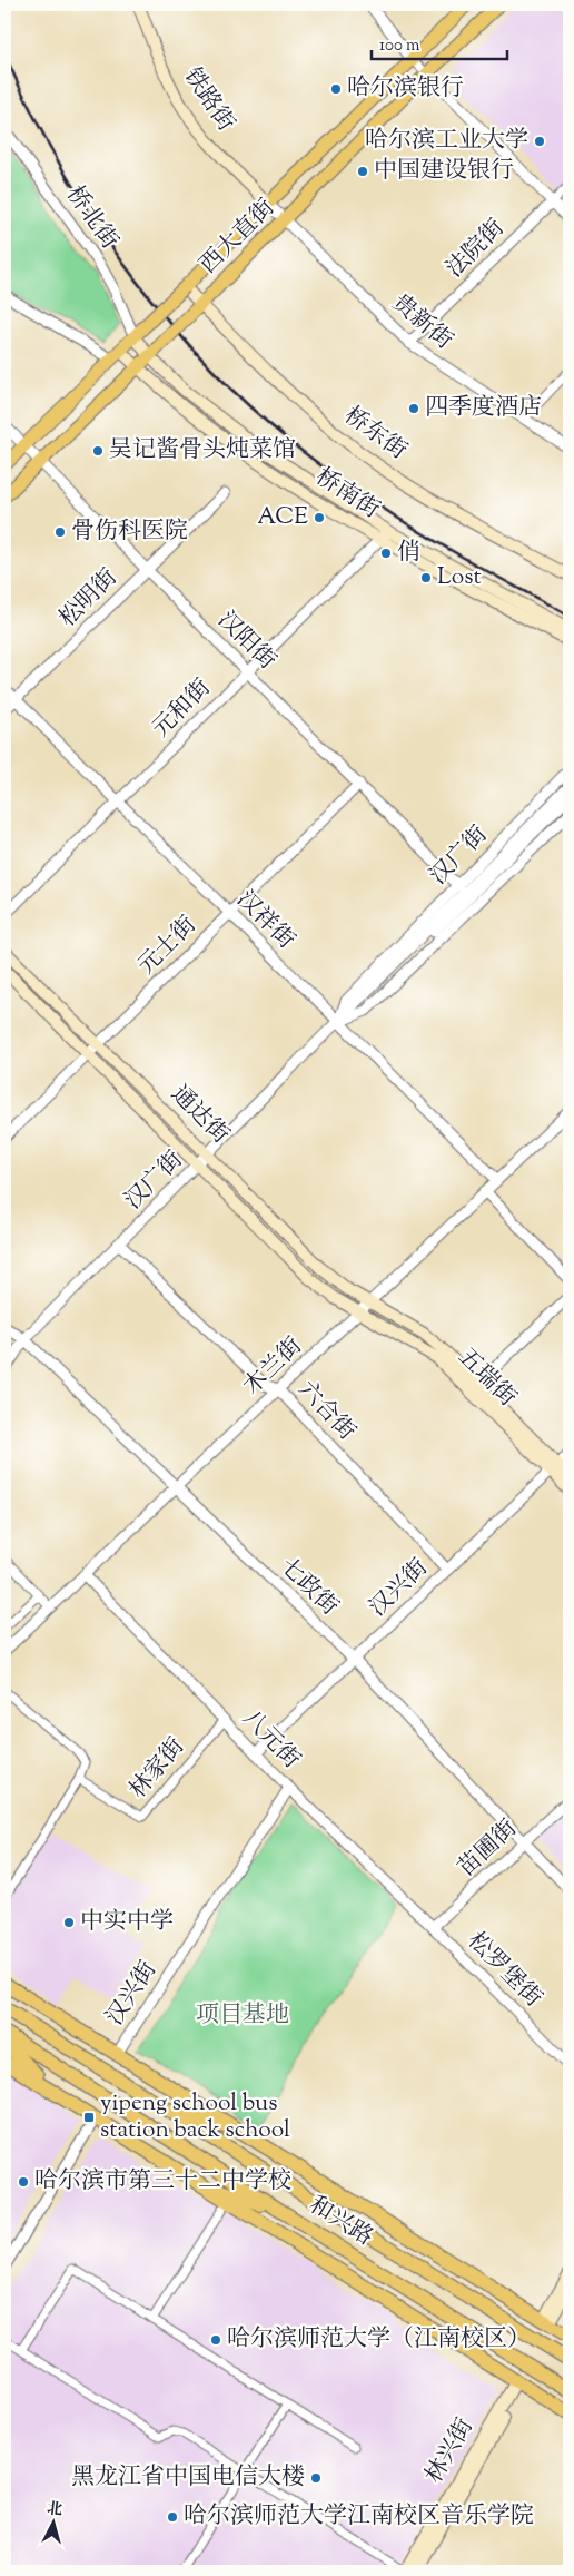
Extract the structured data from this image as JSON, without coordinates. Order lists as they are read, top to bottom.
{
  "streets": {
    "highway": ["和兴路"],
    "main road": [
      "铁路街",
      "西大直街",
      "桥东街",
      "桥南街",
      "通达街",
      "五瑞街",
      "林兴街"
    ],
    "street": [
      "桥北街",
      "法院街",
      "贵新街",
      "松明街",
      "汉阳街",
      "元和街",
      "汉广街",
      "汉祥街",
      "元士街",
      "木兰街",
      "六合街",
      "七政街",
      "汉兴街",
      "八元街",
      "林家街",
      "苗圃街",
      "松罗堡街"
    ]
  },
  "crossings": [
    ["铁路街", "西大直街"],
    ["铁路街", "贵新街"],
    ["桥北街", "西大直街"],
    ["桥北街", "桥南街"],
    ["西大直街", "贵新街"],
    ["西大直街", "桥东街"],
    ["西大直街", "桥南街"],
    ["西大直街", "汉阳街"],
    ["法院街", "贵新街"],
    ["桥南街", "元和街"],
    ["松明街", "汉阳街"],
    ["松明街", "汉祥街"],
    ["汉阳街", "元和街"],
    ["汉阳街", "汉广街"],
    ["汉阳街", "元士街"],
    ["元和街", "汉祥街"],
    ["汉广街", "汉祥街"],
    ["汉广街", "通达街"],
    ["汉广街", "六合街"],
    ["汉广街", "七政街"],
    ["汉祥街", "元士街"],
    ["汉祥街", "木兰街"],
    ["元士街", "通达街"],
    ["通达街", "木兰街"],
    ["通达街", "五瑞街"],
    ["木兰街", "五瑞街"],
    ["木兰街", "六合街"],
    ["木兰街", "七政街"],
    ["木兰街", "八元街"],
    ["五瑞街", "汉兴街"],
    ["六合街", "汉兴街"],
    ["七政街", "汉兴街"],
    ["七政街", "苗圃街"],
    ["汉兴街", "八元街"],
    ["汉兴街", "和兴路"],
    ["八元街", "林家街"],
    ["八元街", "苗圃街"],
    ["八元街", "松罗堡街"],
    ["苗圃街", "松罗堡街"],
    ["和兴路", "林兴街"]
  ],
  "parks": ["项目基地"],
  "places": {
    "other": [
      "哈尔滨银行",
      "哈尔滨工业大学",
      "中国建设银行",
      "四季度酒店",
      "吴记酱骨头炖菜馆",
      "ACE",
      "骨伤科医院",
      "俏",
      "Lost",
      "中实中学",
      "哈尔滨市第三十二中学校",
      "哈尔滨师范大学（江南校区）",
      "黑龙江省中国电信大楼",
      "哈尔滨师范大学江南校区音乐学院"
    ],
    "transit": ["yipeng school bus station back school"]
  },
  "scale_bar": "100 m",
  "north": "top"
}
